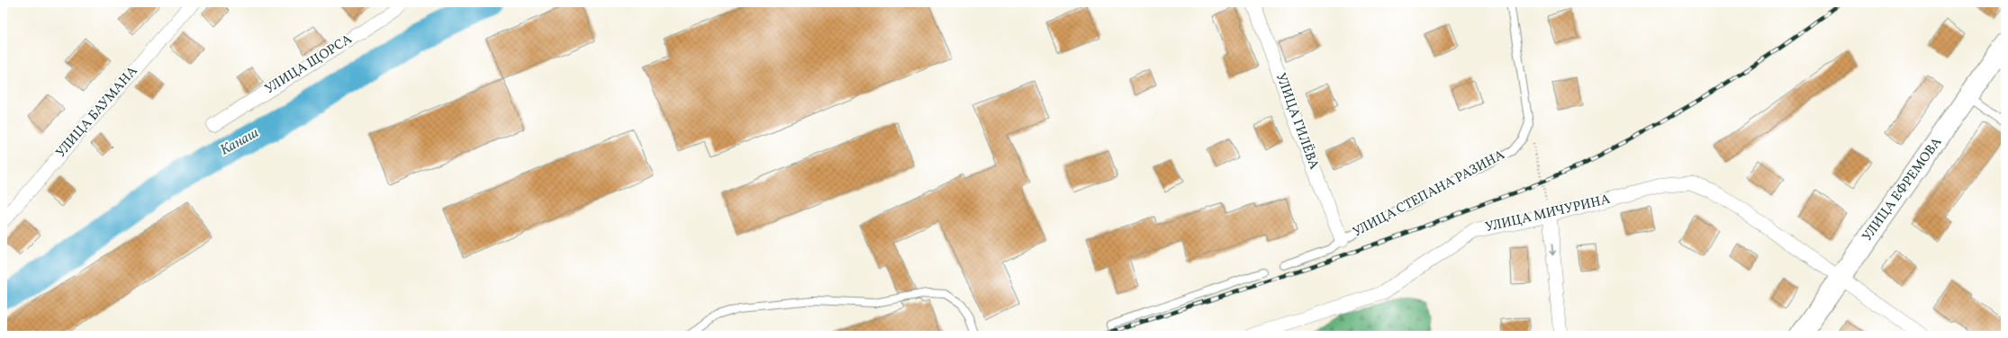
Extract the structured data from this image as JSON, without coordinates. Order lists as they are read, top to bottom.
{
  "streets": {
    "main road": ["УЛИЦА ЕФРЕМОВА"],
    "street": [
      "УЛИЦА ЩОРСА",
      "УЛИЦА БАУМАНА",
      "УЛИЦА ГИЛЁВА",
      "УЛИЦА МИЧУРИНА"
    ],
    "lane": ["УЛИЦА СТЕПАНА РАЗИНА"]
  },
  "crossings": [
    ["УЛИЦА ГИЛЁВА", "УЛИЦА СТЕПАНА РАЗИНА"],
    ["УЛИЦА ЕФРЕМОВА", "УЛИЦА МИЧУРИНА"]
  ],
  "water": ["Канаш"]
}
